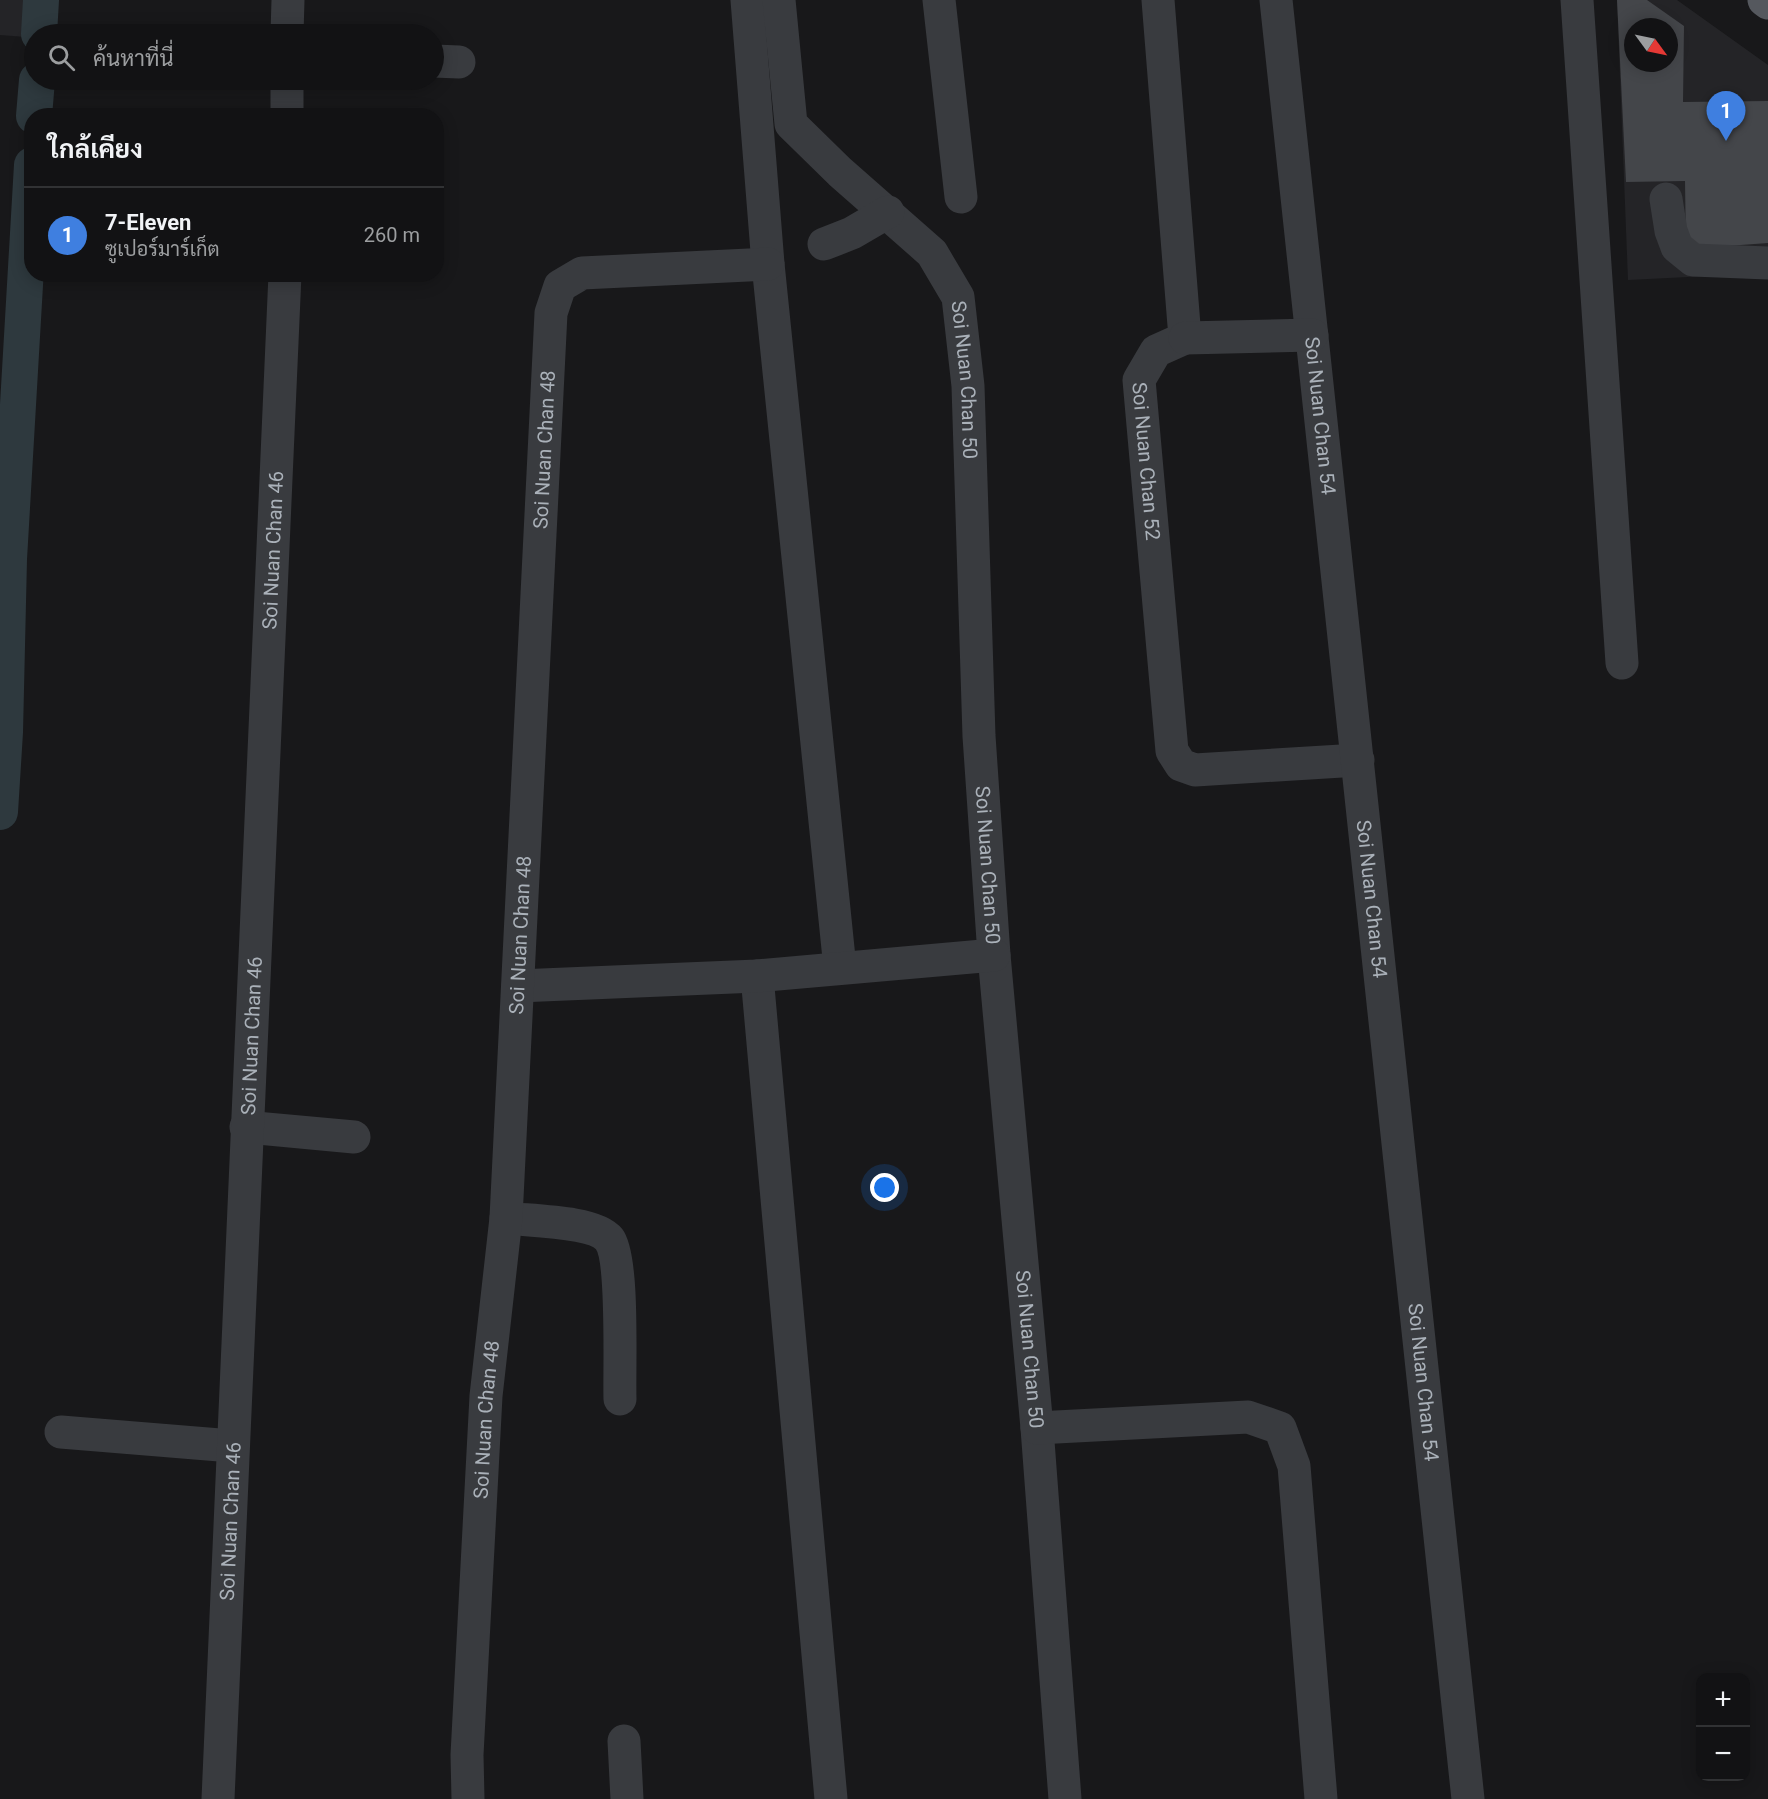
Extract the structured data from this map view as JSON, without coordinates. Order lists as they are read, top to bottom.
{
  "streets": {
    "street": [
      "Soi Nuan Chan 50",
      "Soi Nuan Chan 54",
      "Soi Nuan Chan 48",
      "Soi Nuan Chan 52",
      "Soi Nuan Chan 46"
    ]
  },
  "crossings": [
    ["Soi Nuan Chan 54", "Soi Nuan Chan 52"]
  ],
  "north": "bottom right",
  "page": {
    "search": "ค้นหาที่นี่",
    "pins": "1",
    "heading": "ใกล้เคียง",
    "list": [
      {
        "mark": "1",
        "name": "7-Eleven",
        "note": "ซูเปอร์มาร์เก็ต",
        "value": "260 m"
      }
    ],
    "map_buttons": ["+", "−"]
  }
}
